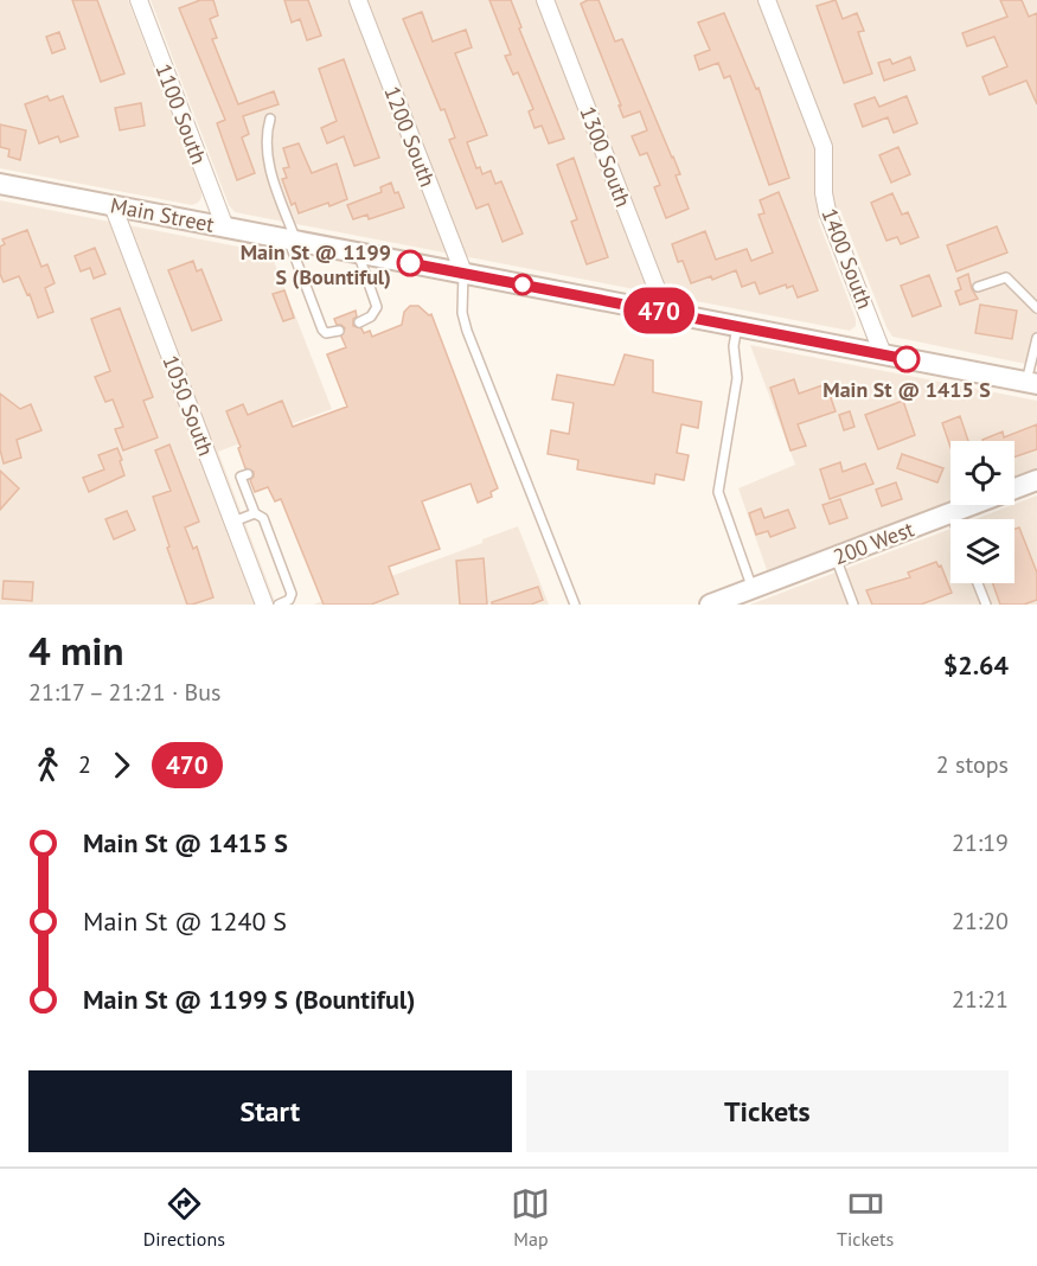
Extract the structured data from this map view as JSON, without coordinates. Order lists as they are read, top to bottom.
{
  "streets": {
    "street": [
      "1100 South",
      "1200 South",
      "1300 South",
      "Main Street",
      "1400 South",
      "1050 South",
      "200 West"
    ]
  },
  "crossings": [
    ["1100 South", "Main Street"],
    ["1200 South", "Main Street"],
    ["1300 South", "Main Street"],
    ["Main Street", "1400 South"],
    ["Main Street", "1050 South"]
  ],
  "places": ["Main St @ 1199 S (Bountiful)", "Main St @ 1415 S"],
  "lines": ["bus line 470"],
  "page": {
    "on_map": "470",
    "heading": ["4 min", "21:17 – 21:21 · Bus", "$2.64"],
    "legs": ["2", "470", "2 stops"],
    "list": [
      {
        "name": "Main St @ 1415 S",
        "value": "21:19"
      },
      {
        "name": "Main St @ 1240 S",
        "value": "21:20"
      },
      {
        "name": "Main St @ 1199 S (Bountiful)",
        "value": "21:21"
      }
    ],
    "buttons": ["Start", "Tickets"],
    "tabs": ["Directions", "Map", "Tickets"]
  }
}
